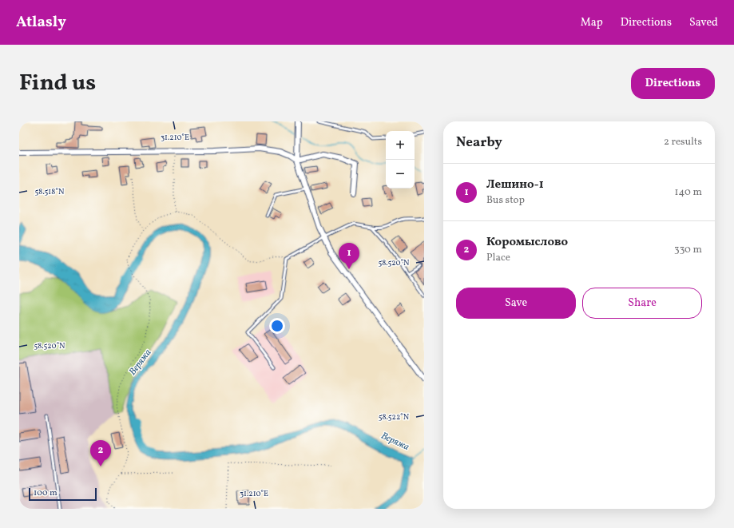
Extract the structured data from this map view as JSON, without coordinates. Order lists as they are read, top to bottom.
{
  "water": ["Веряжа"],
  "scale_bar": "100 m",
  "page": {
    "header": "Atlasly",
    "nav": ["Map", "Directions", "Saved"],
    "title": "Find us",
    "buttons": [
      "Directions",
      ["Save", "Share"]
    ],
    "heading": ["Nearby", "2 results"],
    "map_buttons": ["+", "−"],
    "list": [
      {
        "mark": "1",
        "name": "Лешино-1",
        "note": "Bus stop",
        "value": "140 m"
      },
      {
        "mark": "2",
        "name": "Коромыслово",
        "note": "Place",
        "value": "330 m"
      }
    ],
    "pins": ["1", "2"],
    "scale": "100 m"
  },
  "coordinates": [
    "31.210°E",
    "58.518°N",
    "58.520°N",
    "58.522°N"
  ]
}
